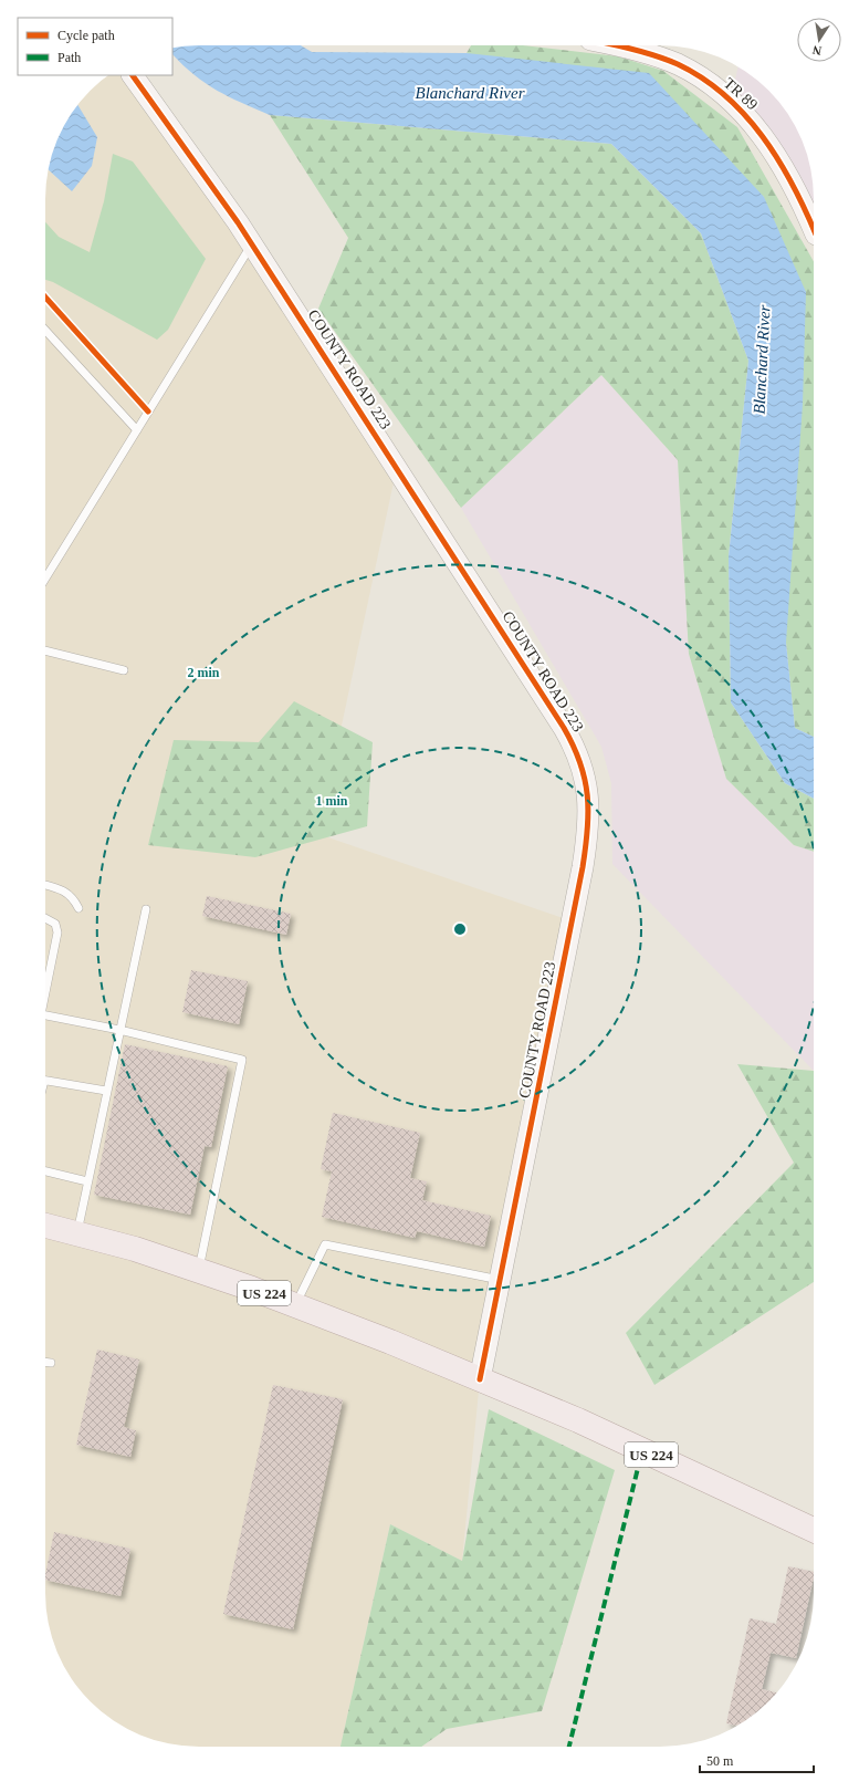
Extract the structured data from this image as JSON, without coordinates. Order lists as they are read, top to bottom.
{
  "streets": {
    "main road": ["US 224"],
    "street": ["TR 89", "COUNTY ROAD 223"]
  },
  "crossings": [
    ["COUNTY ROAD 223", "US 224"]
  ],
  "water": ["Blanchard River"],
  "legend": ["Cycle path", "Path"],
  "scale_bar": "50 m",
  "north": "bottom",
  "rings": ["2 min", "1 min"]
}
